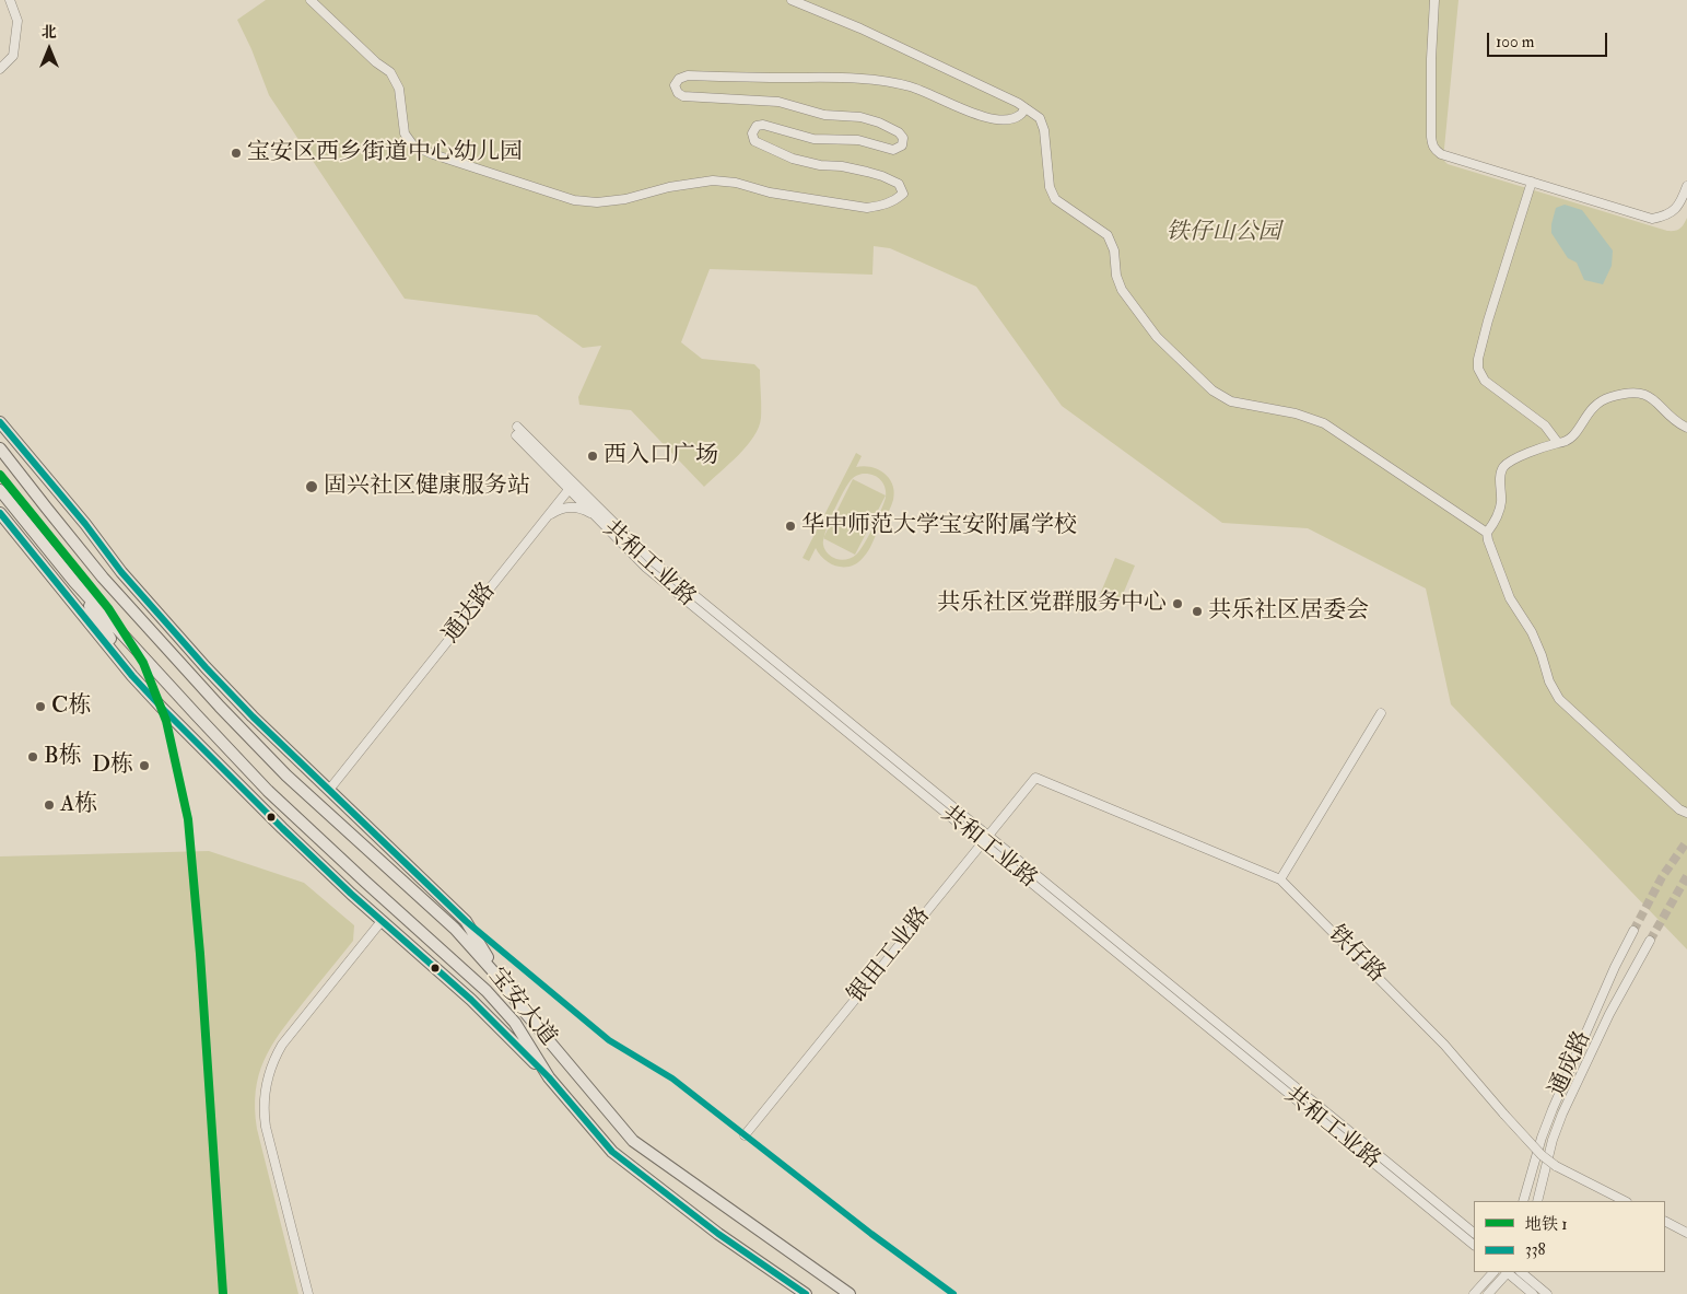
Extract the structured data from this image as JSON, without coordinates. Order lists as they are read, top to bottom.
{
  "streets": {
    "main road": ["宝安大道"],
    "street": [
      "共和工业路",
      "通达路",
      "铁仔路",
      "银田工业路",
      "通成路"
    ]
  },
  "crossings": [
    ["共和工业路", "通达路"],
    ["共和工业路", "银田工业路"],
    ["铁仔路", "银田工业路"]
  ],
  "parks": ["铁仔山公园"],
  "places": [
    "宝安区西乡街道中心幼儿园",
    "西入口广场",
    "固兴社区健康服务站",
    "华中师范大学宝安附属学校",
    "共乐社区党群服务中心",
    "共乐社区居委会",
    "C栋",
    "B栋",
    "D栋",
    "A栋"
  ],
  "lines": ["transit line 338", "metro line 1"],
  "legend": ["地铁 1", "338"],
  "scale_bar": "100 m",
  "north": "top"
}
